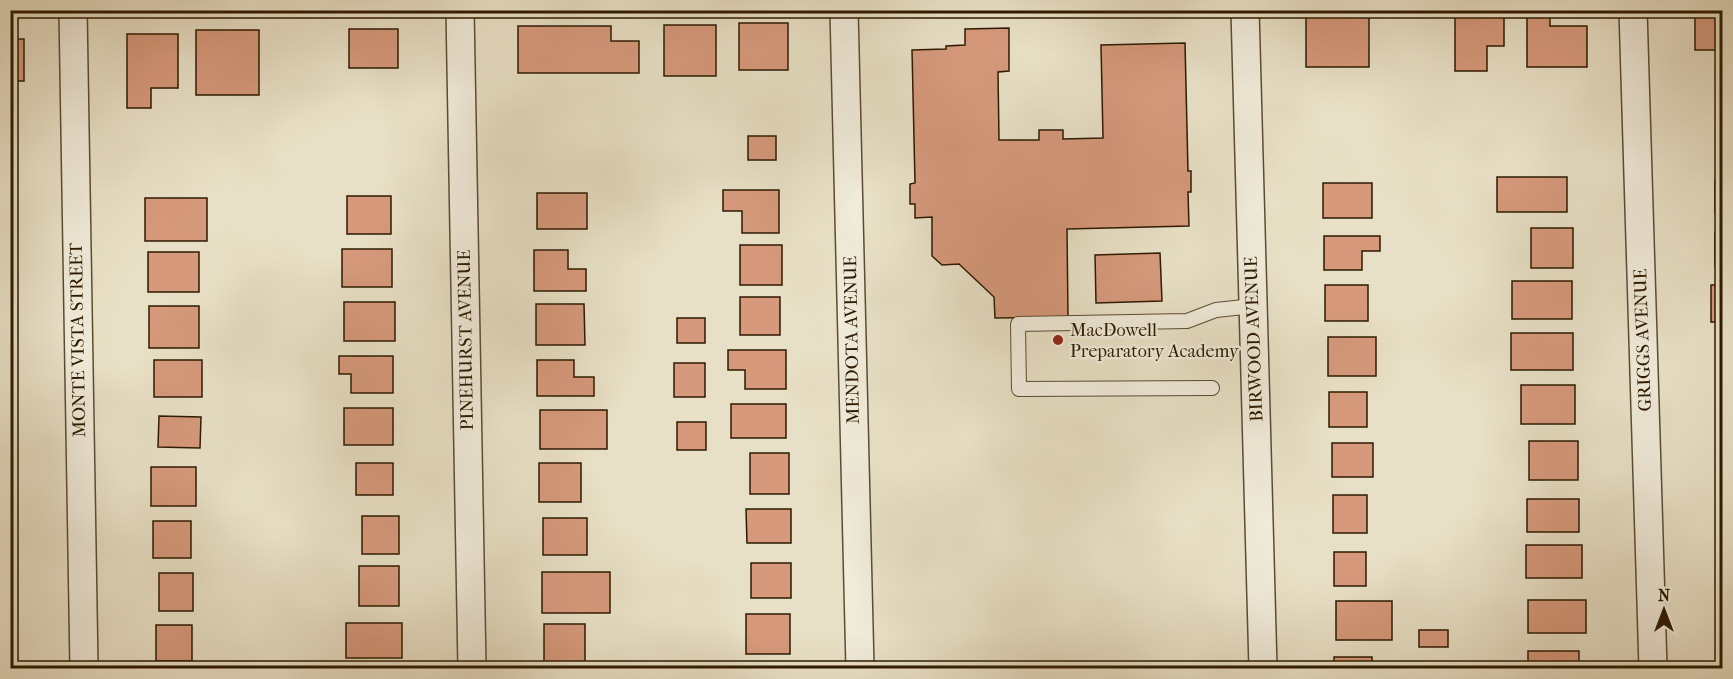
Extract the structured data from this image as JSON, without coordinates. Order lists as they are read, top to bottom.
{
  "streets": {
    "street": [
      "BIRWOOD AVENUE",
      "MONTE VISTA STREET",
      "PINEHURST AVENUE",
      "MENDOTA AVENUE",
      "GRIGGS AVENUE"
    ]
  },
  "places": ["MacDowell Preparatory Academy"],
  "north": "top"
}
